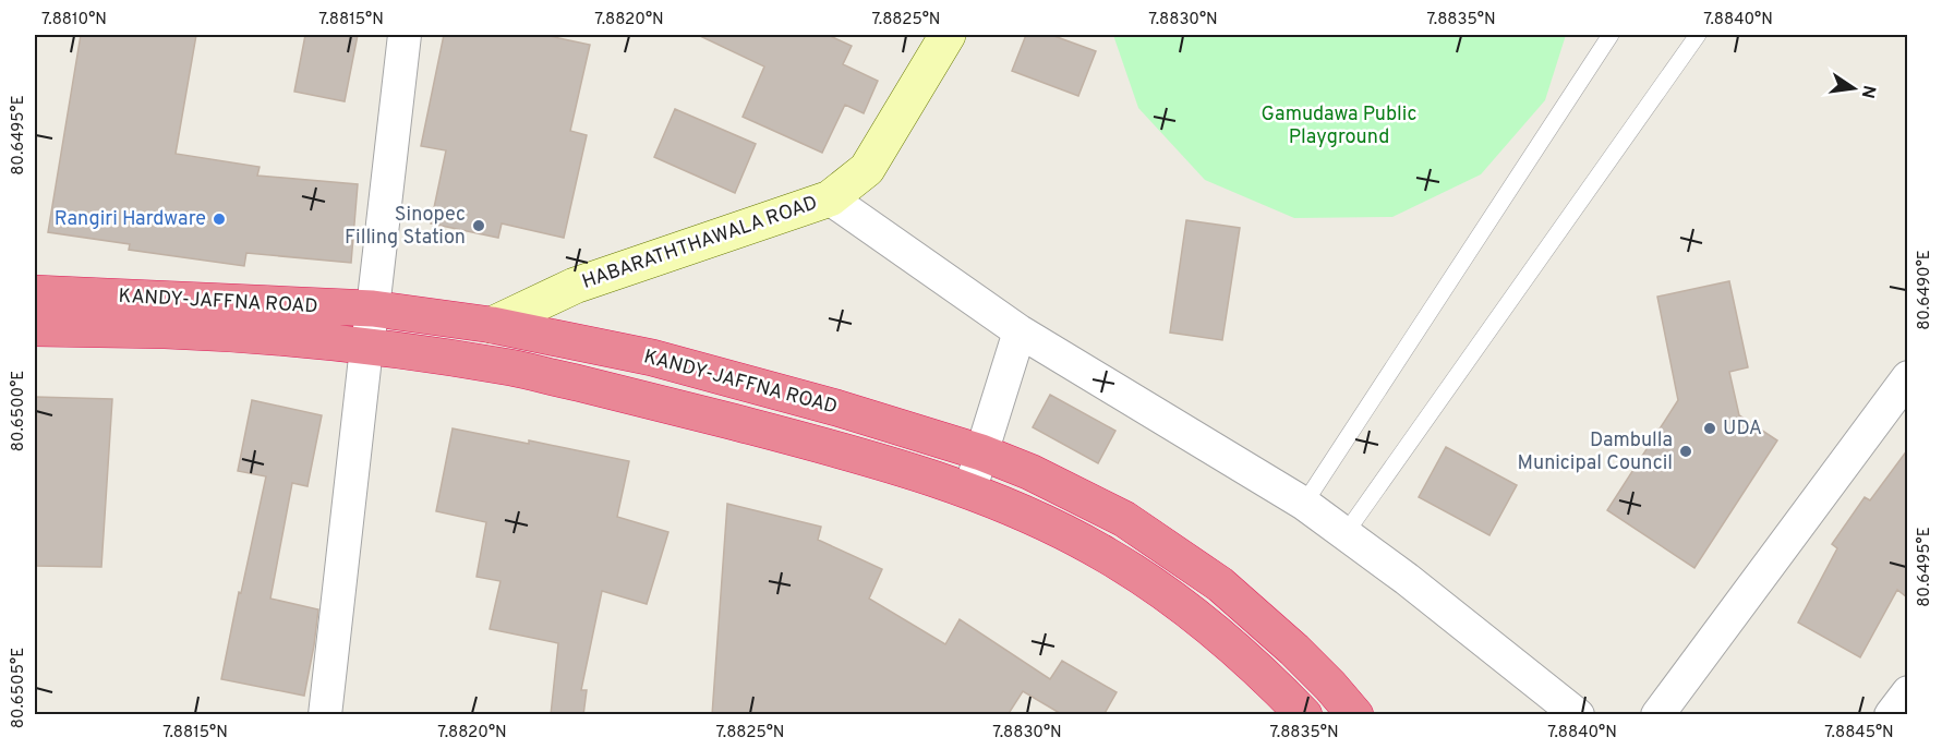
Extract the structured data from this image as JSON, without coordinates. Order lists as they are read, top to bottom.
{
  "streets": {
    "highway": ["KANDY-JAFFNA ROAD"],
    "street": ["HABARATHTHAWALA ROAD"]
  },
  "crossings": [
    ["HABARATHTHAWALA ROAD", "KANDY-JAFFNA ROAD"]
  ],
  "parks": ["Gamudawa Public Playground"],
  "places": [
    "Rangiri Hardware",
    "Sinopec Filling Station",
    "UDA",
    "Dambulla Municipal Council"
  ],
  "north": "right",
  "coordinates": [
    "7.8810°N",
    "7.8815°N",
    "7.8820°N",
    "7.8825°N",
    "7.8830°N",
    "7.8835°N",
    "7.8840°N",
    "80.6495°E",
    "80.6490°E",
    "80.6500°E",
    "80.6505°E",
    "7.8845°N"
  ]
}
